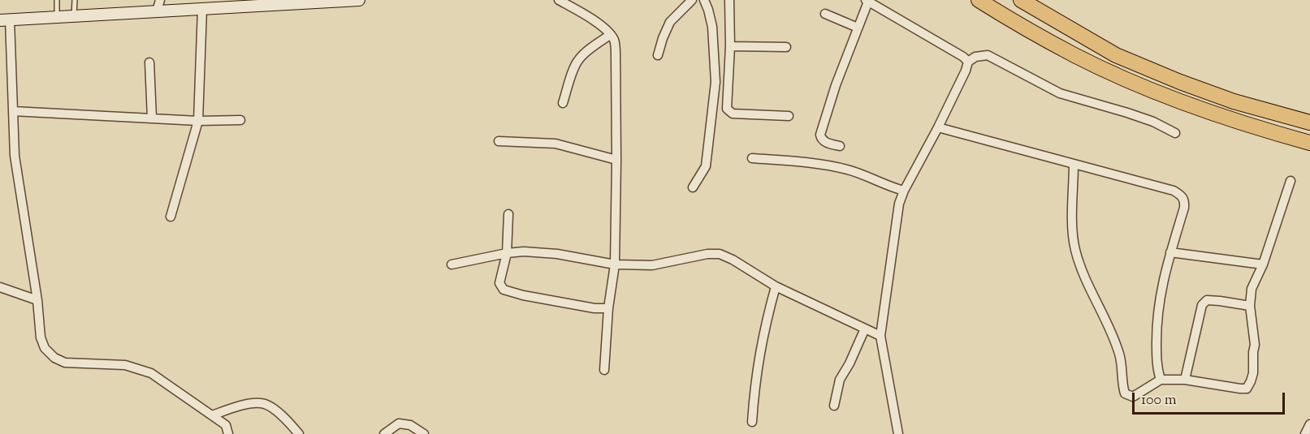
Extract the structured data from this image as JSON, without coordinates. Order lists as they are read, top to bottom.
{
  "scale_bar": "100 m"
}
